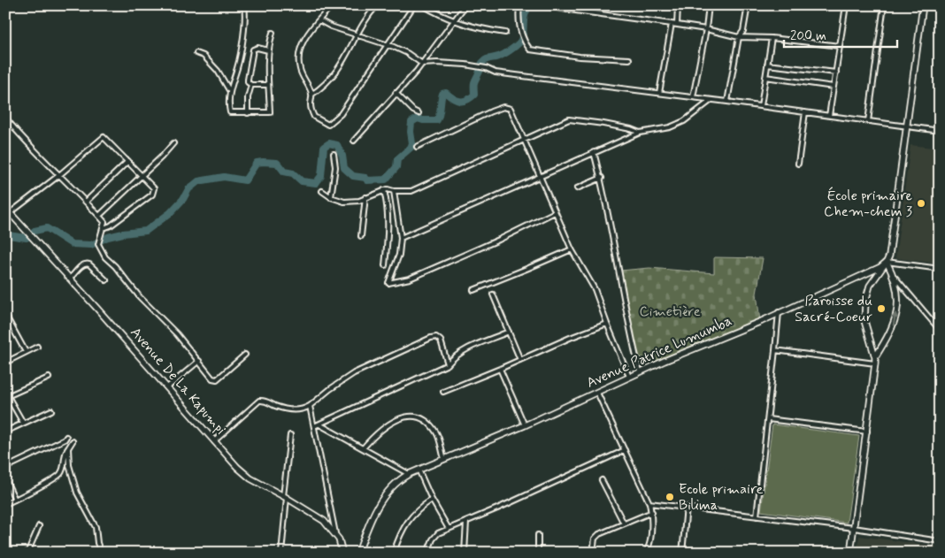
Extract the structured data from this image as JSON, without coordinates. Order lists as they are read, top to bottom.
{
  "streets": {
    "street": ["Avenue Patrice Lumumba", "Avenue De La Kapumpi"]
  },
  "parks": ["Cimetière"],
  "places": ["École primaire Chem-chem 3", "Paroisse du Sacré-Coeur", "Ecole primaire Bilima"],
  "scale_bar": "200 m"
}
